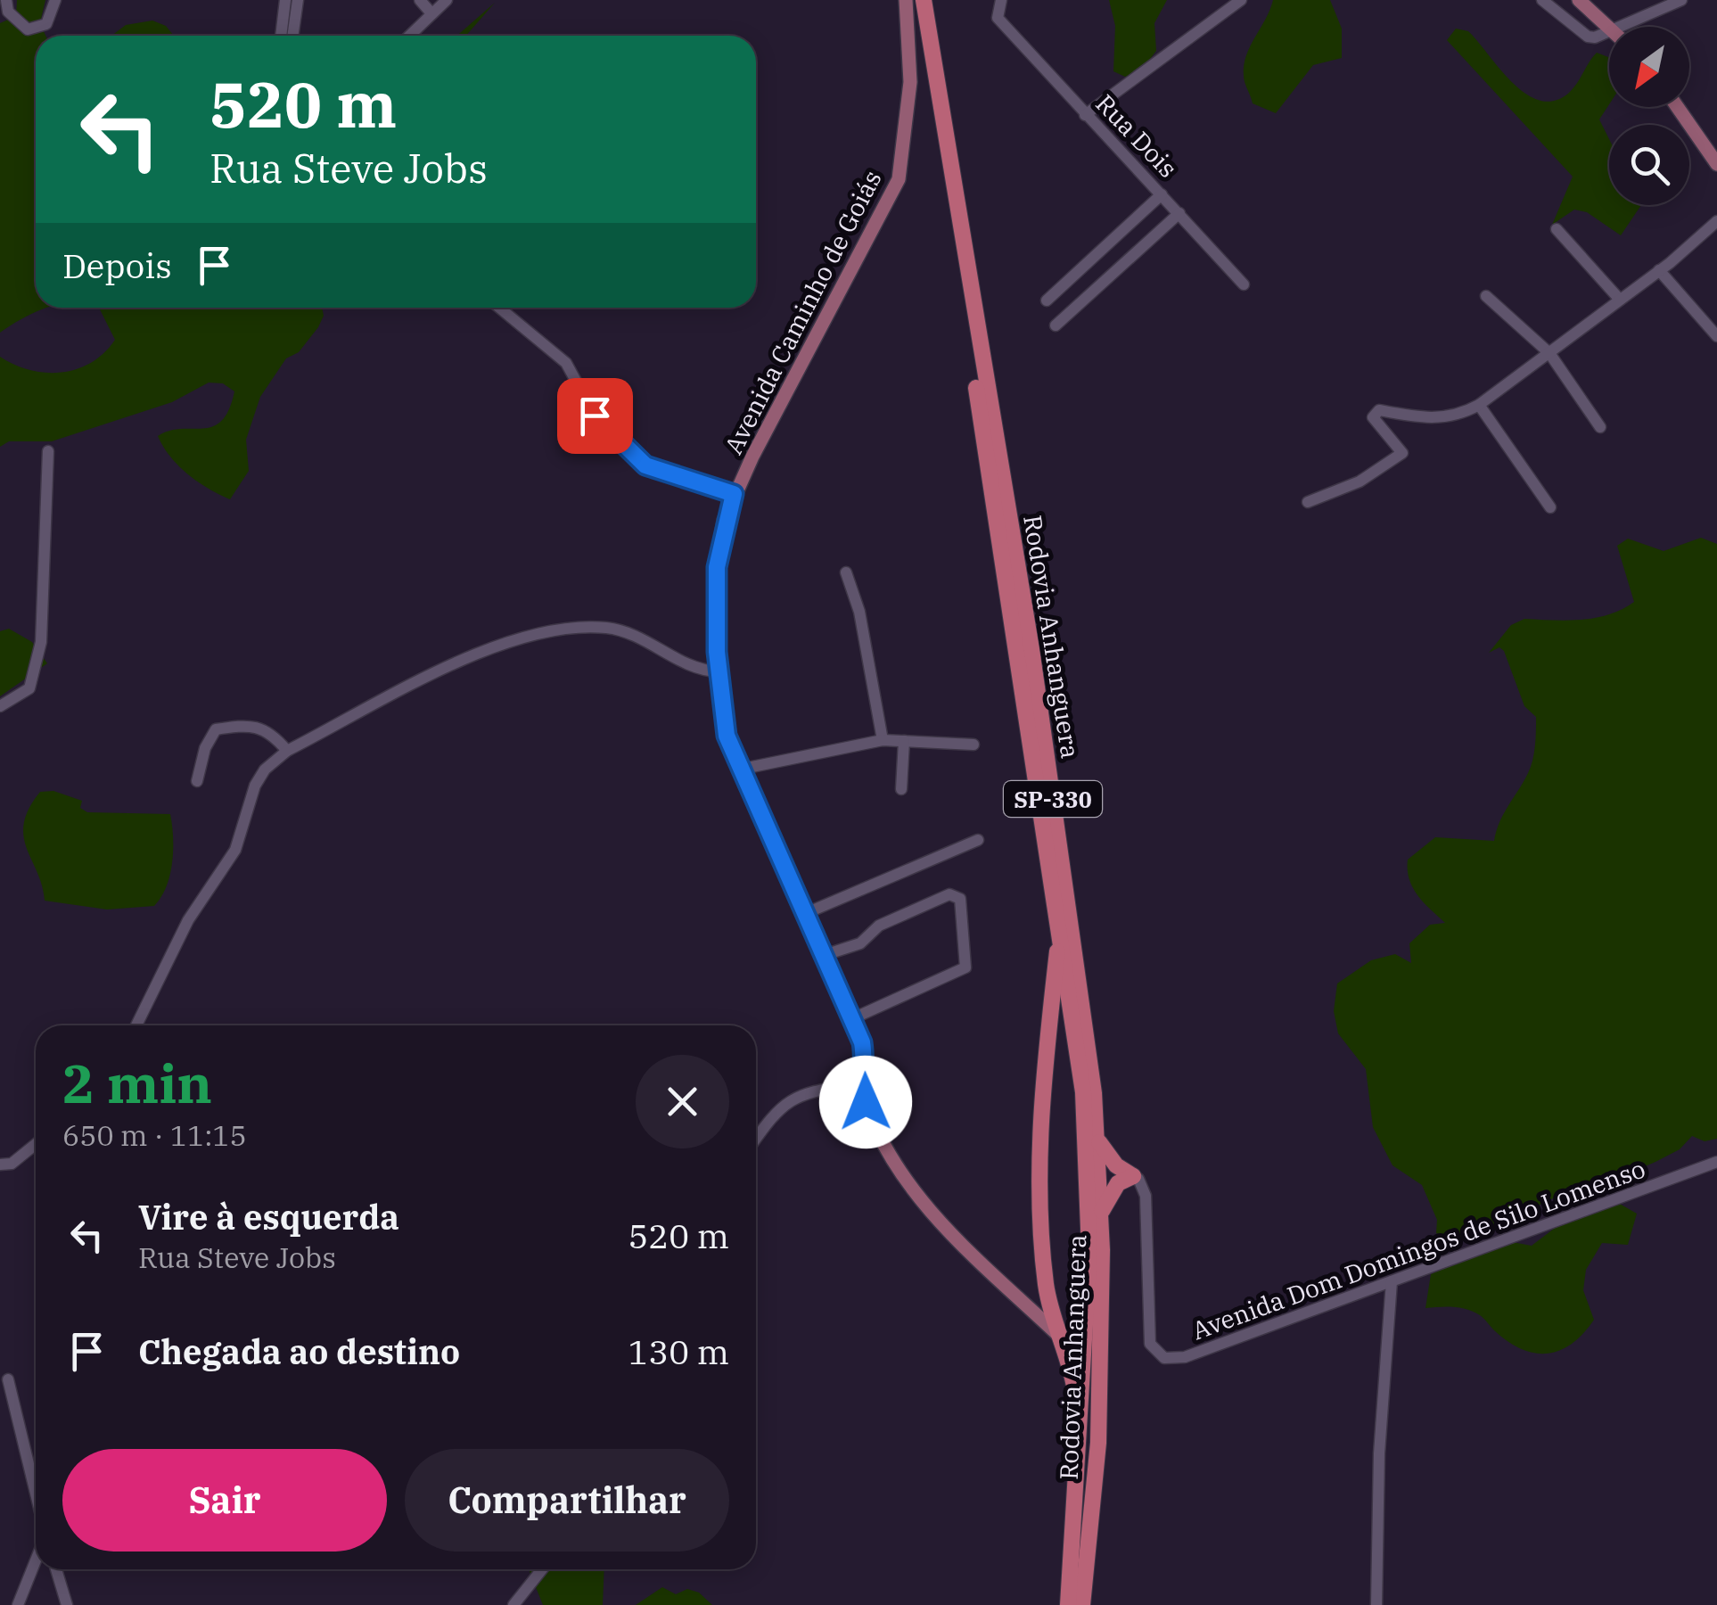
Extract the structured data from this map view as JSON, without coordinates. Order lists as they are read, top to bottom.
{
  "streets": {
    "highway": ["Rodovia Anhanguera", "SP-330"],
    "main road": ["Avenida Caminho de Goiás"],
    "street": ["Rua Dois", "Avenida Dom Domingos de Silo Lomenso"]
  },
  "north": "bottom left",
  "page": {
    "turn": ["520 m", "Rua Steve Jobs"],
    "then": "Depois",
    "heading": ["2 min", "650 m · 11:15"],
    "list": [
      {
        "name": "Vire à esquerda",
        "note": "Rua Steve Jobs",
        "value": "520 m"
      },
      {
        "name": "Chegada ao destino",
        "value": "130 m"
      }
    ],
    "buttons": ["Sair", "Compartilhar"]
  }
}
